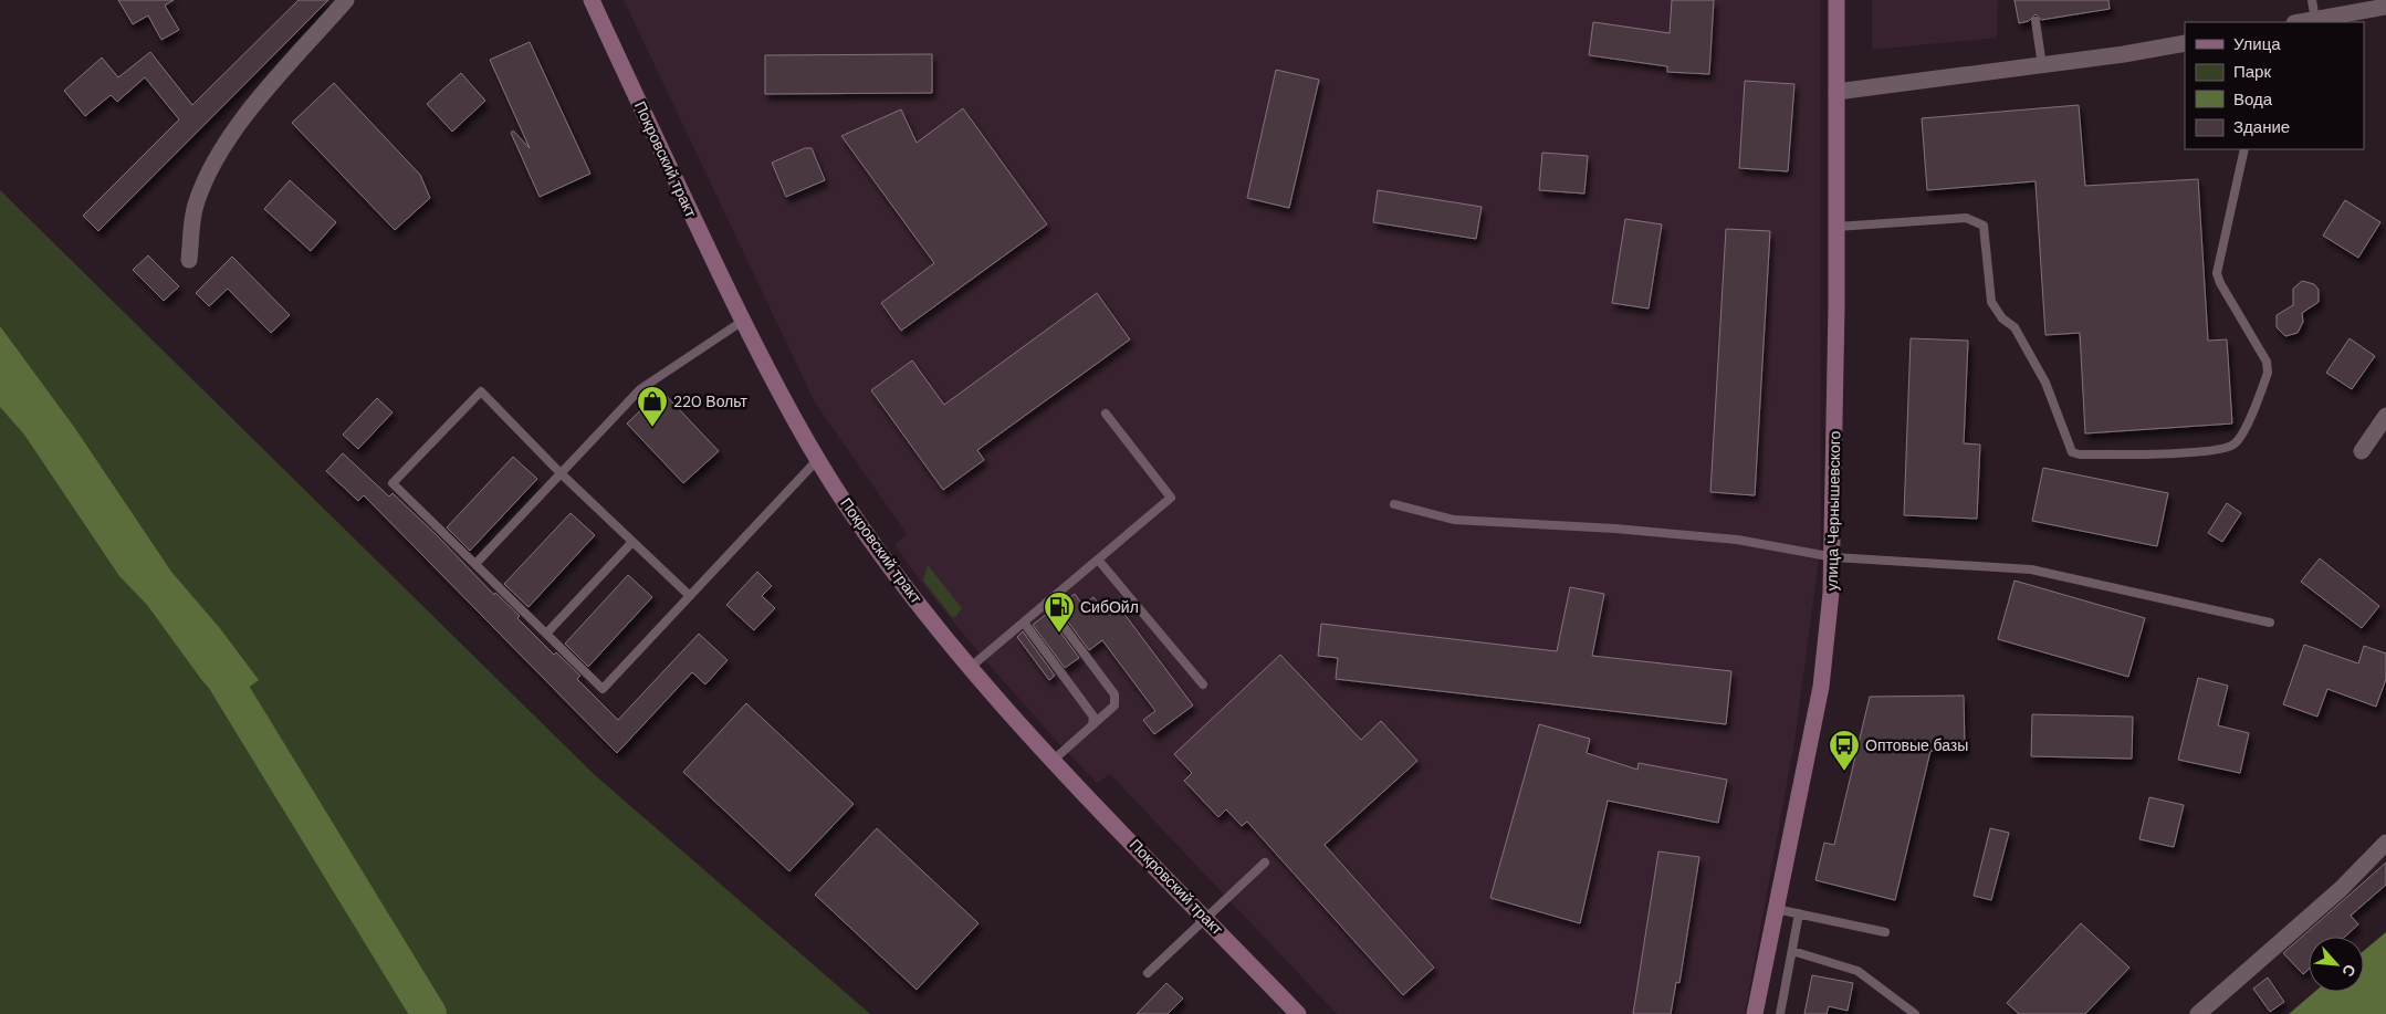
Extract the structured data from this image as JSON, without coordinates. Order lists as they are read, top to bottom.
{
  "streets": {
    "main road": ["Покровский тракт", "улица Чернышевского"]
  },
  "places": {
    "shop": ["220 Вольт"],
    "fuel station": ["СибОйл"],
    "bus stop": ["Оптовые базы"]
  },
  "legend": [
    "Улица",
    "Парк",
    "Вода",
    "Здание"
  ],
  "north": "bottom right"
}
